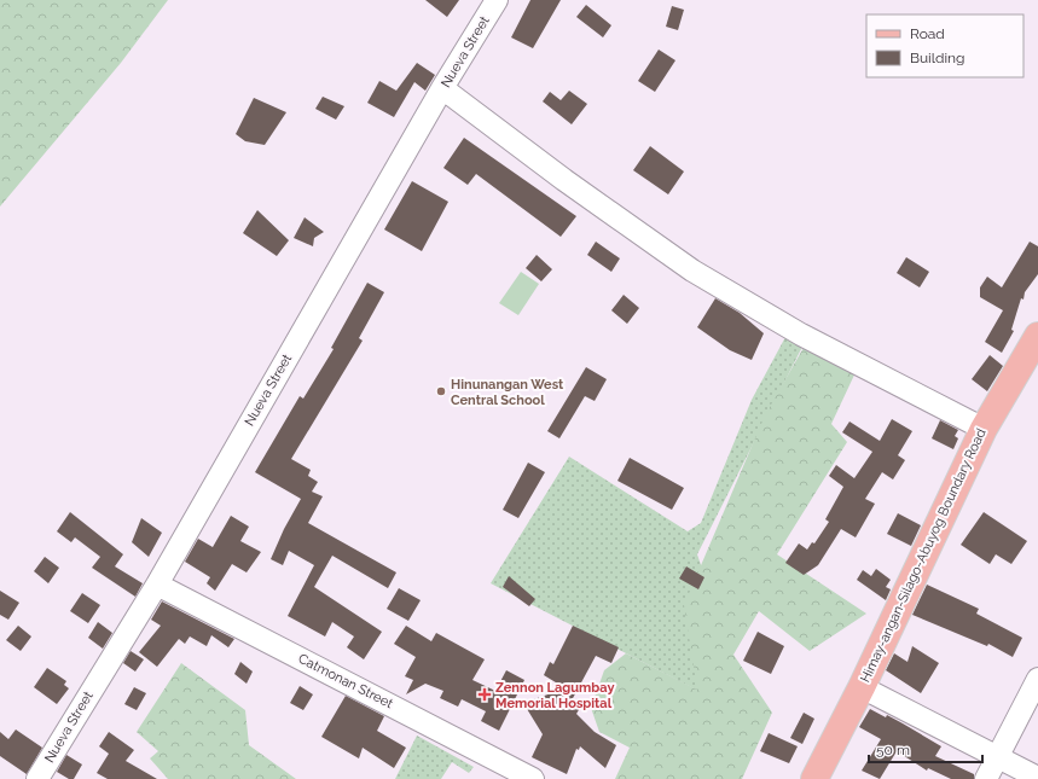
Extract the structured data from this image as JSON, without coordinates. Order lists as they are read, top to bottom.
{
  "streets": {
    "main road": ["Himay-angan-Silago-Abuyog Boundary Road"],
    "street": ["Nueva Street", "Catmonan Street"]
  },
  "crossings": [
    ["Nueva Street", "Catmonan Street"]
  ],
  "places": {
    "other": ["Hinunangan West Central School"],
    "health": ["Zennon Lagumbay Memorial Hospital"]
  },
  "legend": ["Road", "Building"],
  "scale_bar": "50 m"
}
